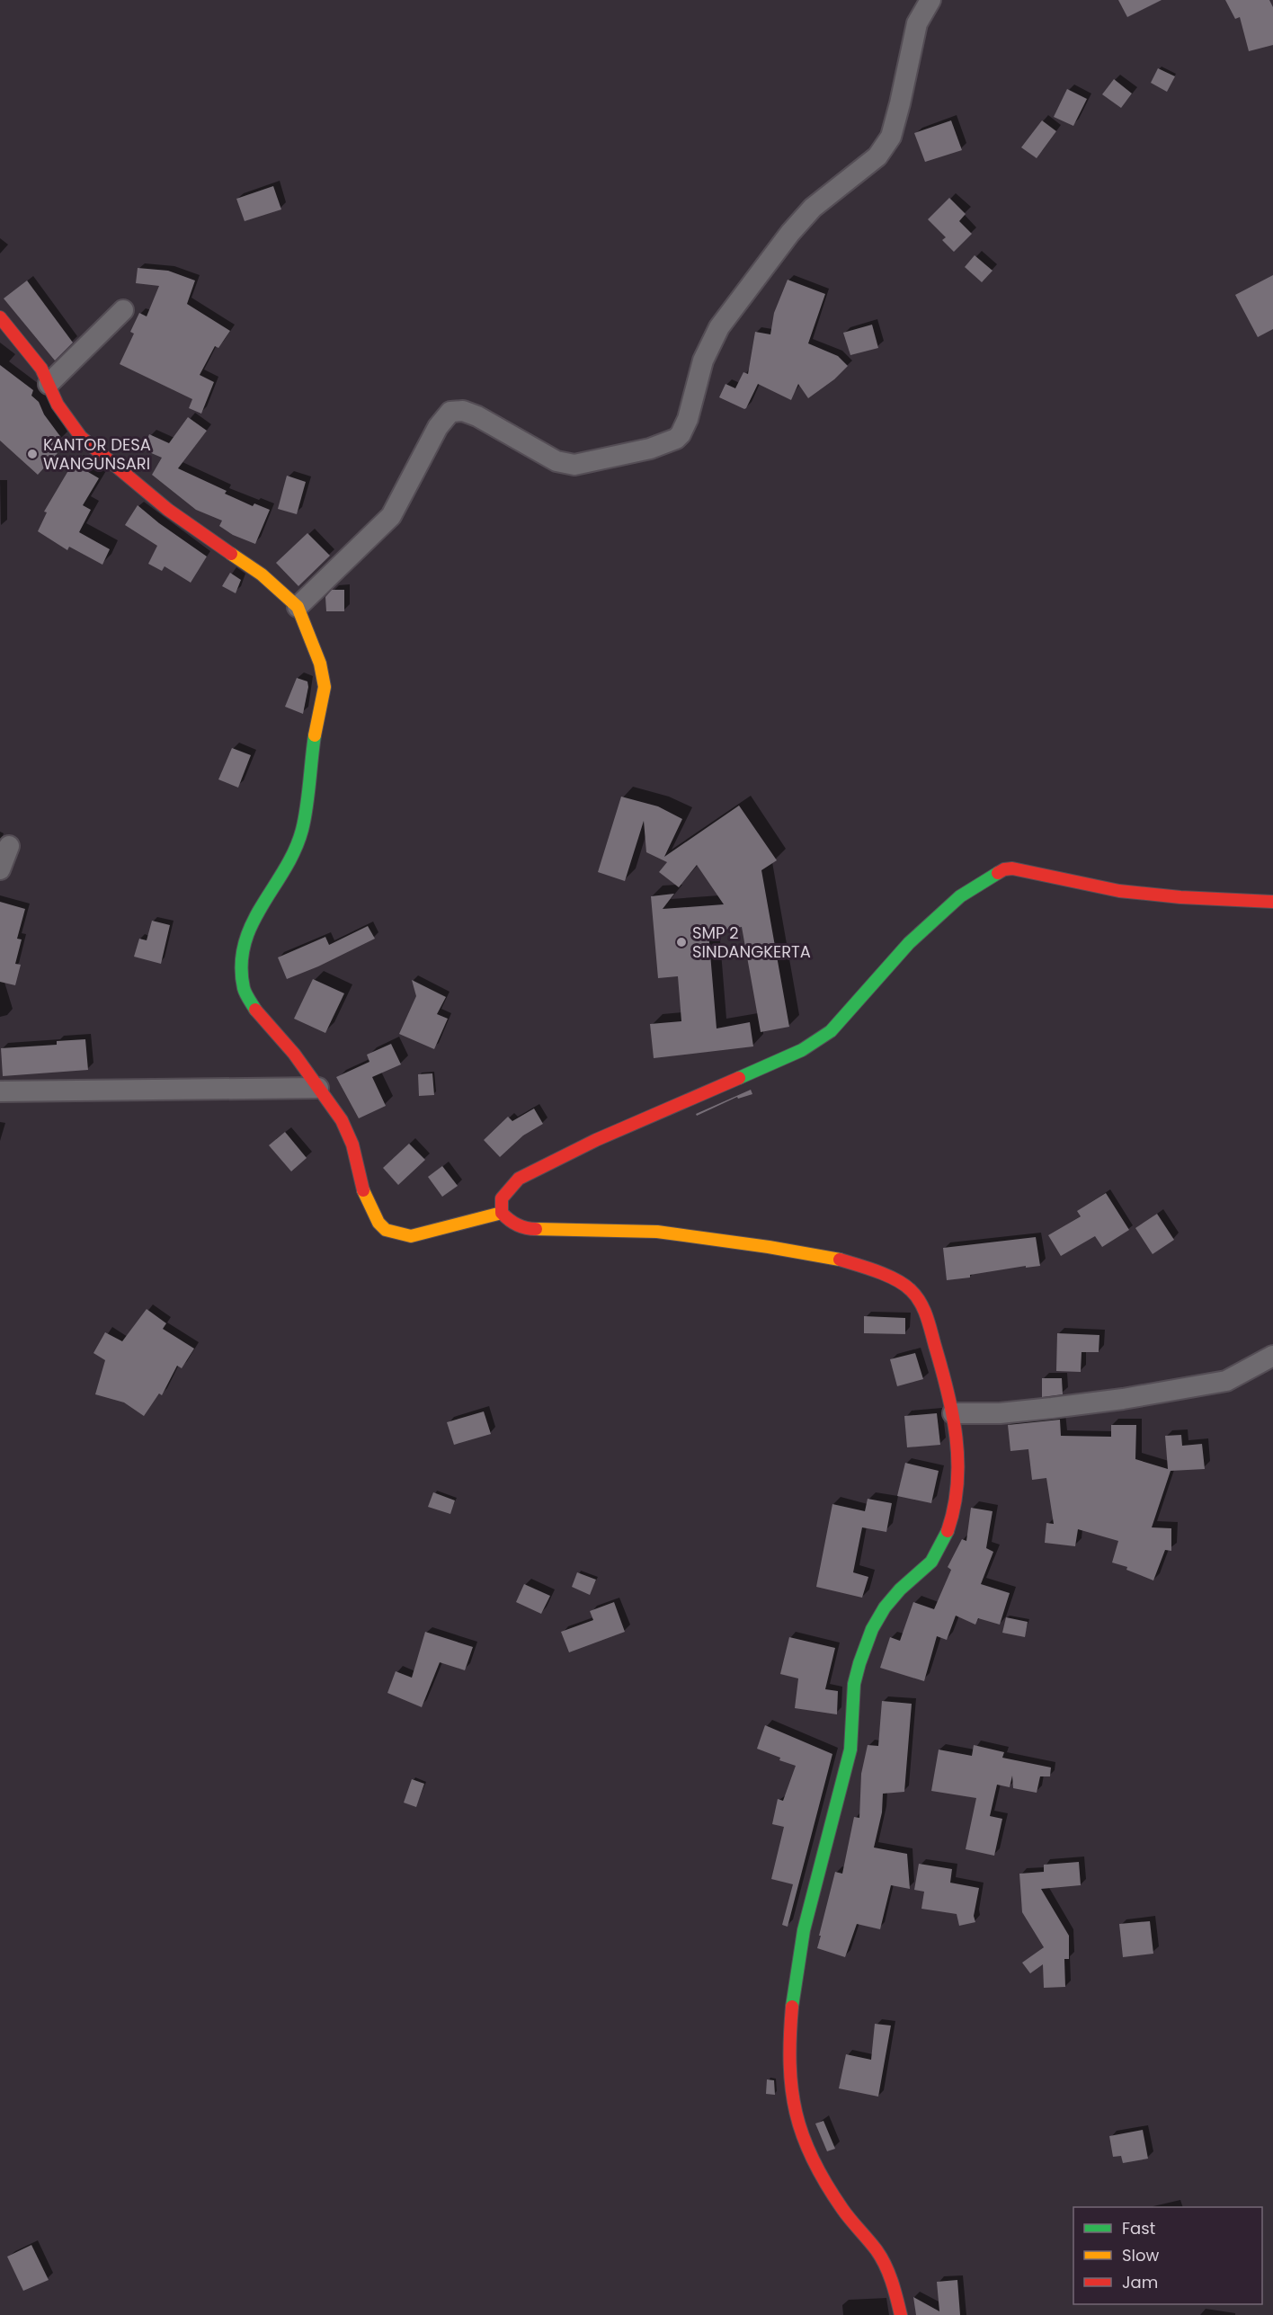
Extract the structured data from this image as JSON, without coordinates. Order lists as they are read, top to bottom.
{
  "places": ["KANTOR DESA WANGUNSARI", "SMP 2 SINDANGKERTA"],
  "legend": ["Fast", "Slow", "Jam"]
}
